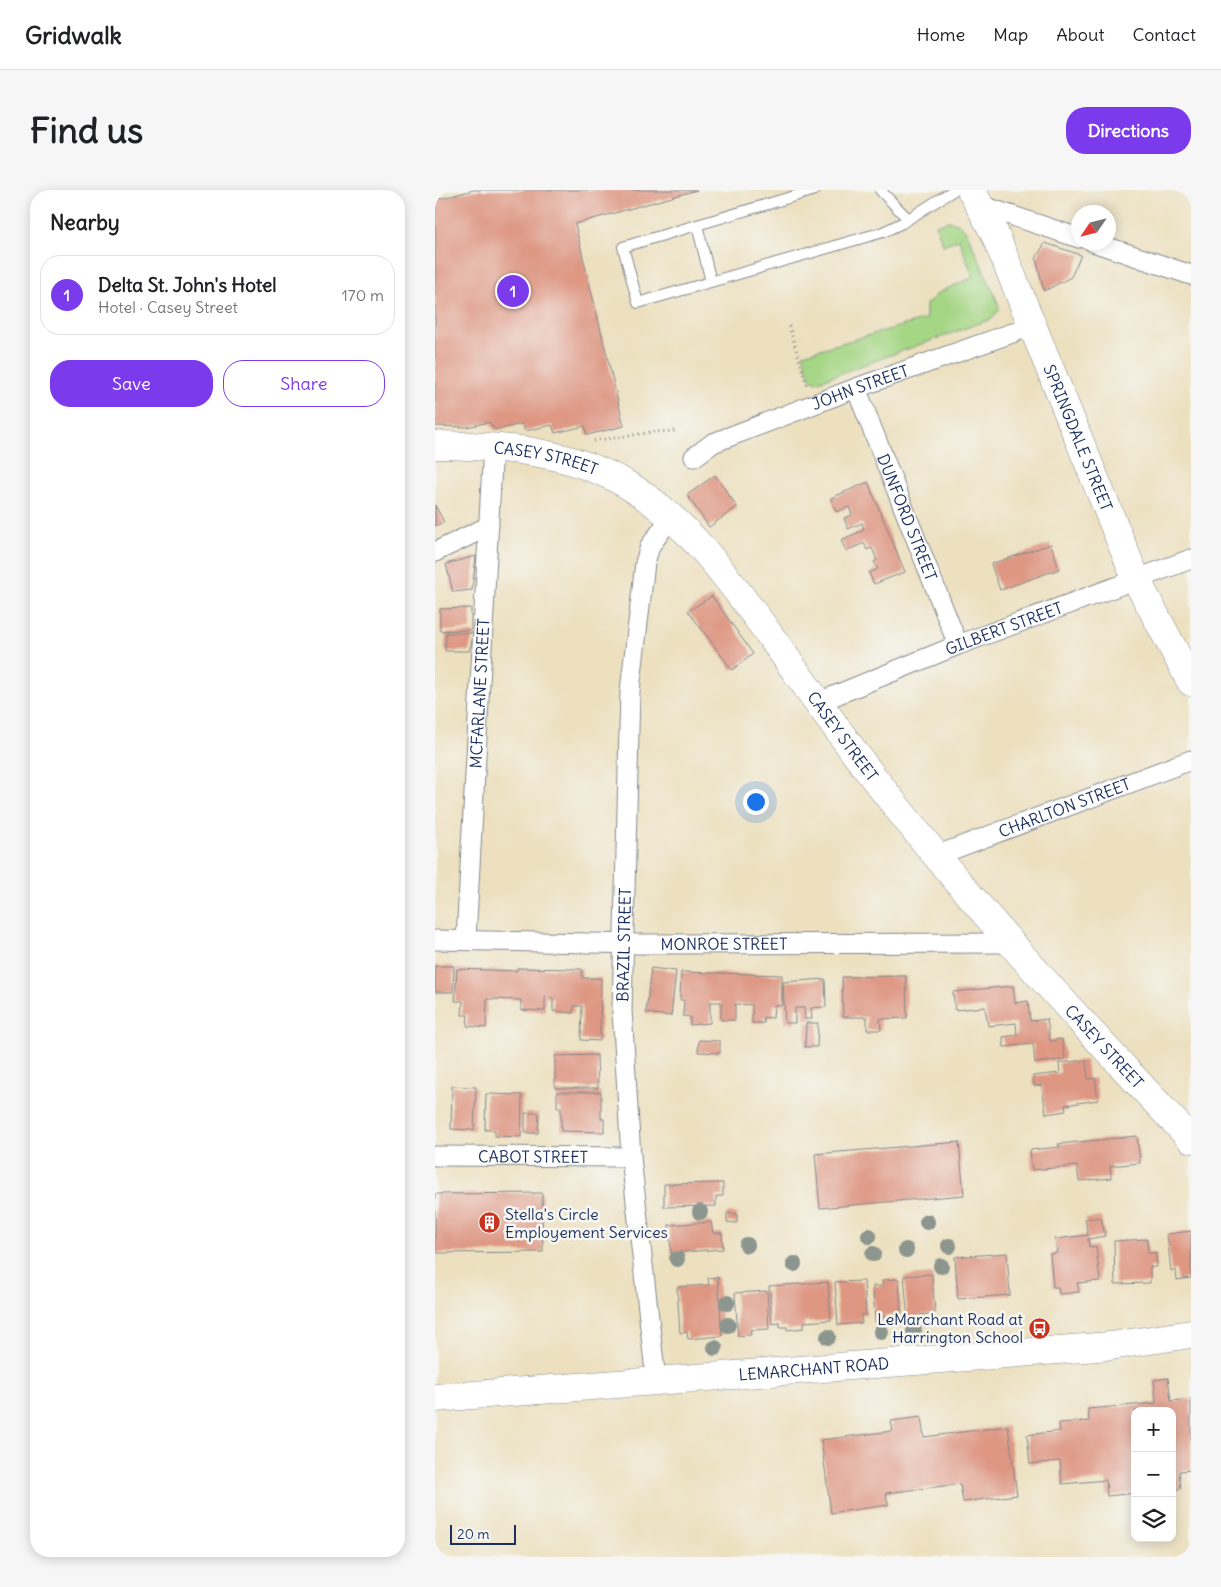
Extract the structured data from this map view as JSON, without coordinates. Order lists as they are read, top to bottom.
{
  "streets": {
    "street": [
      "JOHN STREET",
      "SPRINGDALE STREET",
      "CASEY STREET",
      "DUNFORD STREET",
      "GILBERT STREET",
      "MCFARLANE STREET",
      "CHARLTON STREET",
      "MONROE STREET",
      "BRAZIL STREET",
      "CABOT STREET",
      "LEMARCHANT ROAD"
    ]
  },
  "crossings": [
    ["JOHN STREET", "SPRINGDALE STREET"],
    ["JOHN STREET", "DUNFORD STREET"],
    ["SPRINGDALE STREET", "GILBERT STREET"],
    ["CASEY STREET", "GILBERT STREET"],
    ["CASEY STREET", "MCFARLANE STREET"],
    ["CASEY STREET", "CHARLTON STREET"],
    ["CASEY STREET", "MONROE STREET"],
    ["CASEY STREET", "BRAZIL STREET"],
    ["DUNFORD STREET", "GILBERT STREET"],
    ["MCFARLANE STREET", "MONROE STREET"],
    ["MONROE STREET", "BRAZIL STREET"],
    ["BRAZIL STREET", "CABOT STREET"],
    ["BRAZIL STREET", "LEMARCHANT ROAD"]
  ],
  "places": {
    "building": ["Stella's Circle Employement Services"],
    "bus stop": ["LeMarchant Road at Harrington School"]
  },
  "scale_bar": "20 m",
  "north": "bottom left",
  "page": {
    "header": "Gridwalk",
    "nav": [
      "Home",
      "Map",
      "About",
      "Contact"
    ],
    "buttons": [
      "Directions",
      ["Save", "Share"]
    ],
    "title": "Find us",
    "heading": "Nearby",
    "list": [
      {
        "mark": "1",
        "name": "Delta St. John's Hotel",
        "note": "Hotel · Casey Street",
        "value": "170 m"
      }
    ],
    "pins": "1",
    "map_buttons": ["+", "−"],
    "scale": "20 m"
  }
}
